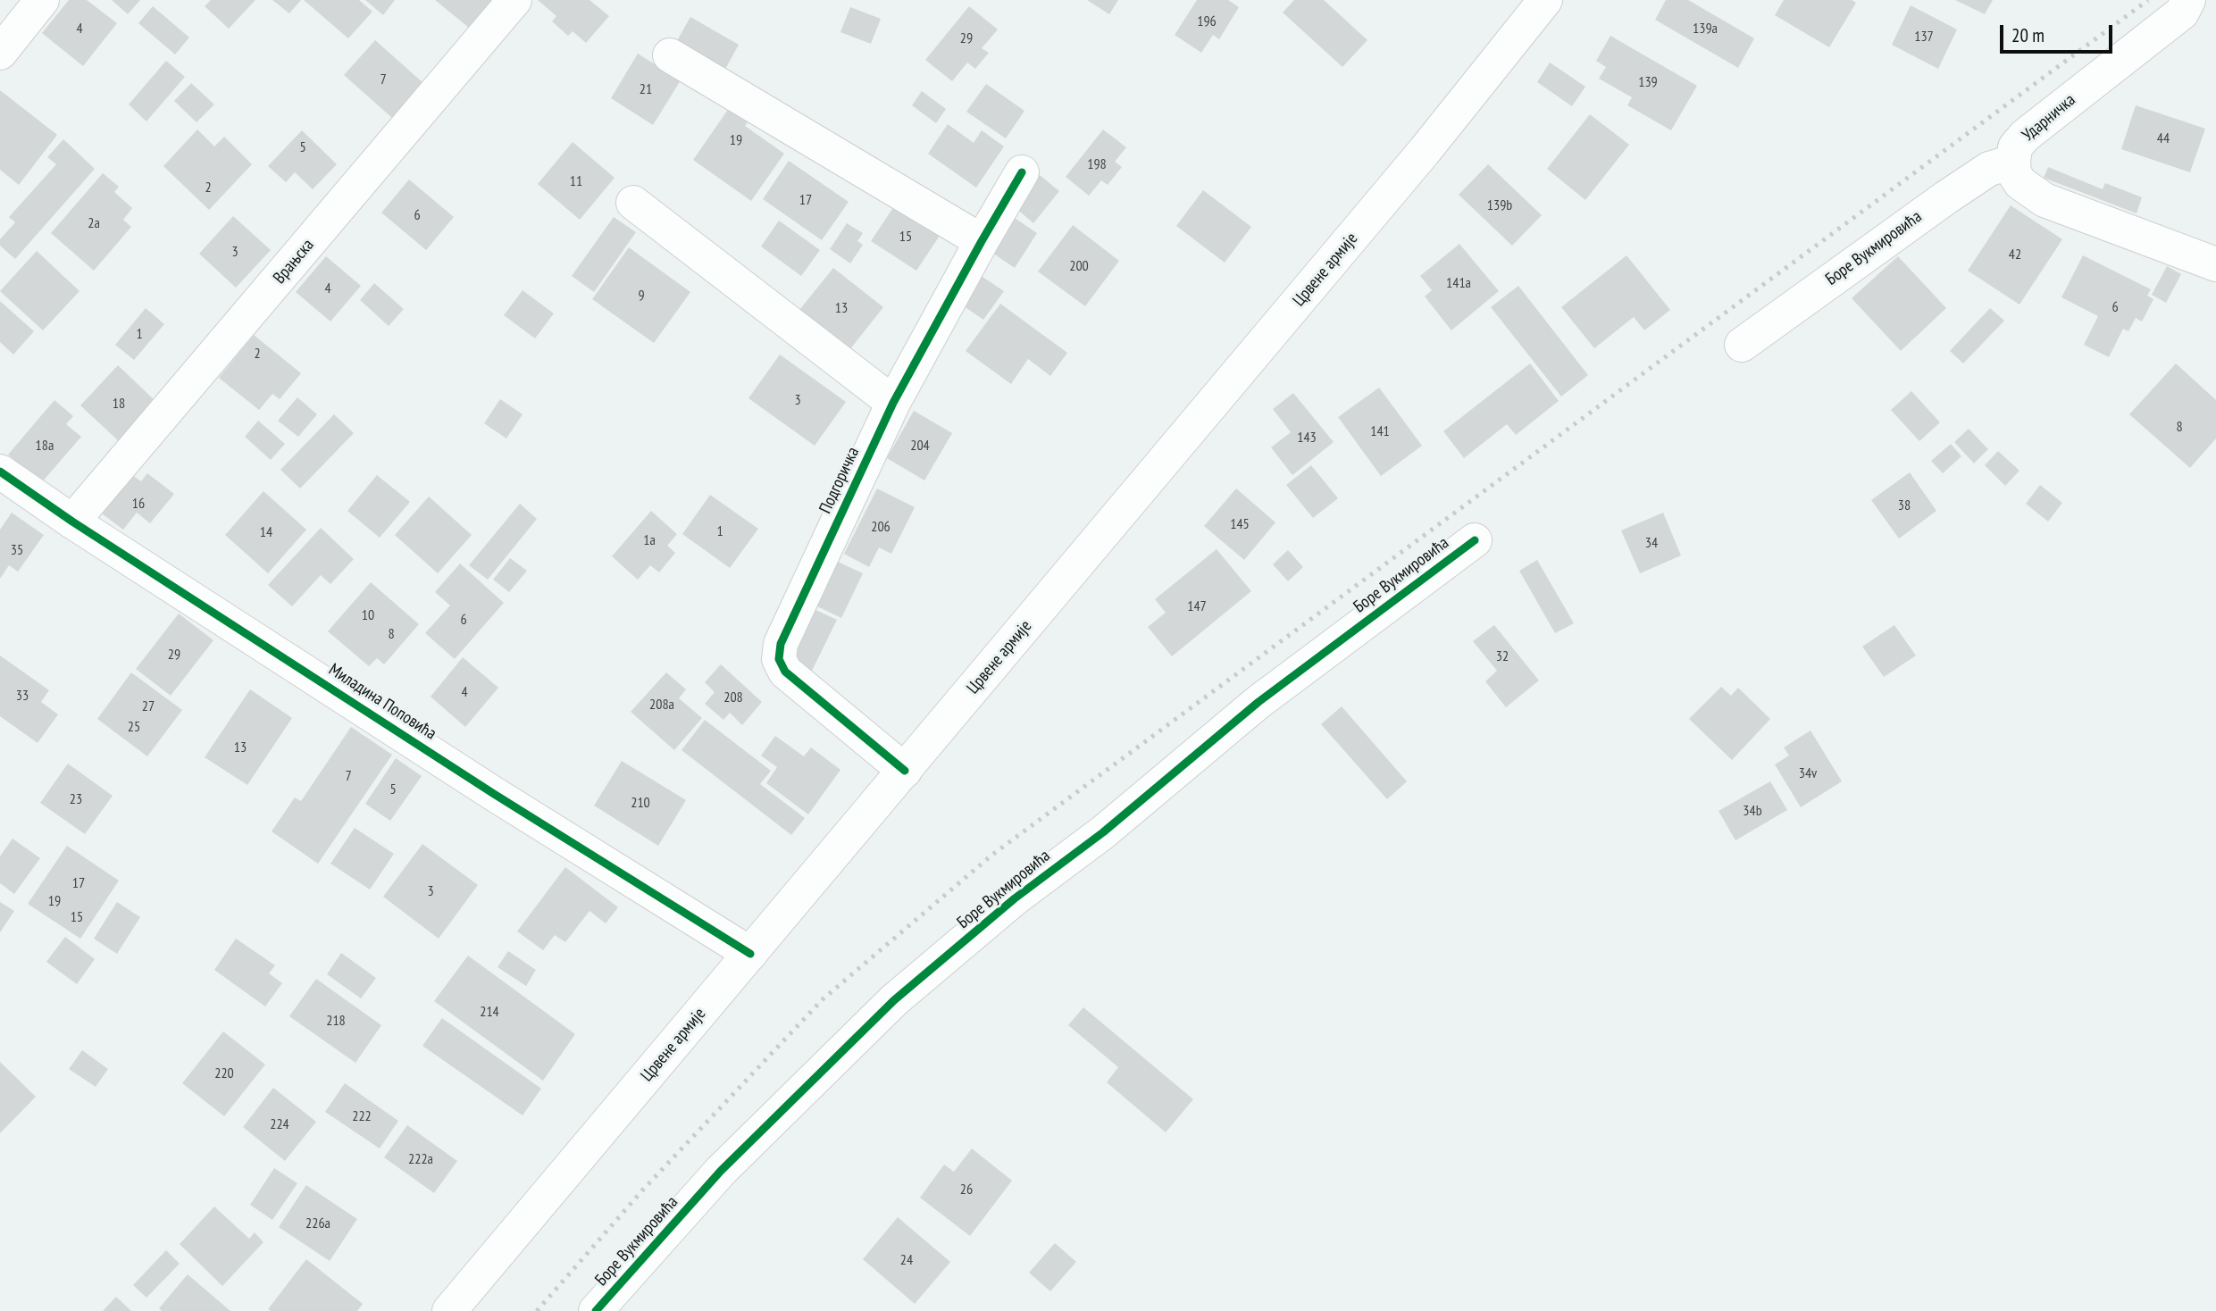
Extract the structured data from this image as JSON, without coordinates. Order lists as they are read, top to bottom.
{
  "streets": {
    "street": [
      "Ударничка",
      "Боре Вукмировића",
      "Врањска",
      "Црвене армије",
      "Подгоричка",
      "Миладина Поповића"
    ]
  },
  "crossings": [
    ["Ударничка", "Боре Вукмировића"],
    ["Врањска", "Миладина Поповића"],
    ["Црвене армије", "Подгоричка"],
    ["Црвене армије", "Миладина Поповића"]
  ],
  "house_numbers": [
    "196",
    "4",
    "139a",
    "137",
    "29",
    "7",
    "139",
    "21",
    "44",
    "19",
    "5",
    "198",
    "11",
    "2",
    "17",
    "139b",
    "6",
    "2a",
    "15",
    "3",
    "42",
    "200",
    "141a",
    "4",
    "9",
    "6",
    "13",
    "1",
    "2",
    "3",
    "18",
    "8",
    "141",
    "143",
    "18a",
    "204",
    "16",
    "38",
    "145",
    "206",
    "1",
    "14",
    "1a",
    "34",
    "35",
    "147",
    "10",
    "6",
    "8",
    "29",
    "32",
    "4",
    "33",
    "208",
    "208a",
    "27",
    "25",
    "13",
    "34v",
    "7",
    "5",
    "23",
    "210",
    "34b",
    "17",
    "3",
    "19",
    "15",
    "214",
    "218",
    "220",
    "222",
    "224",
    "222a",
    "26",
    "226a",
    "24"
  ],
  "scale_bar": "20 m"
}
